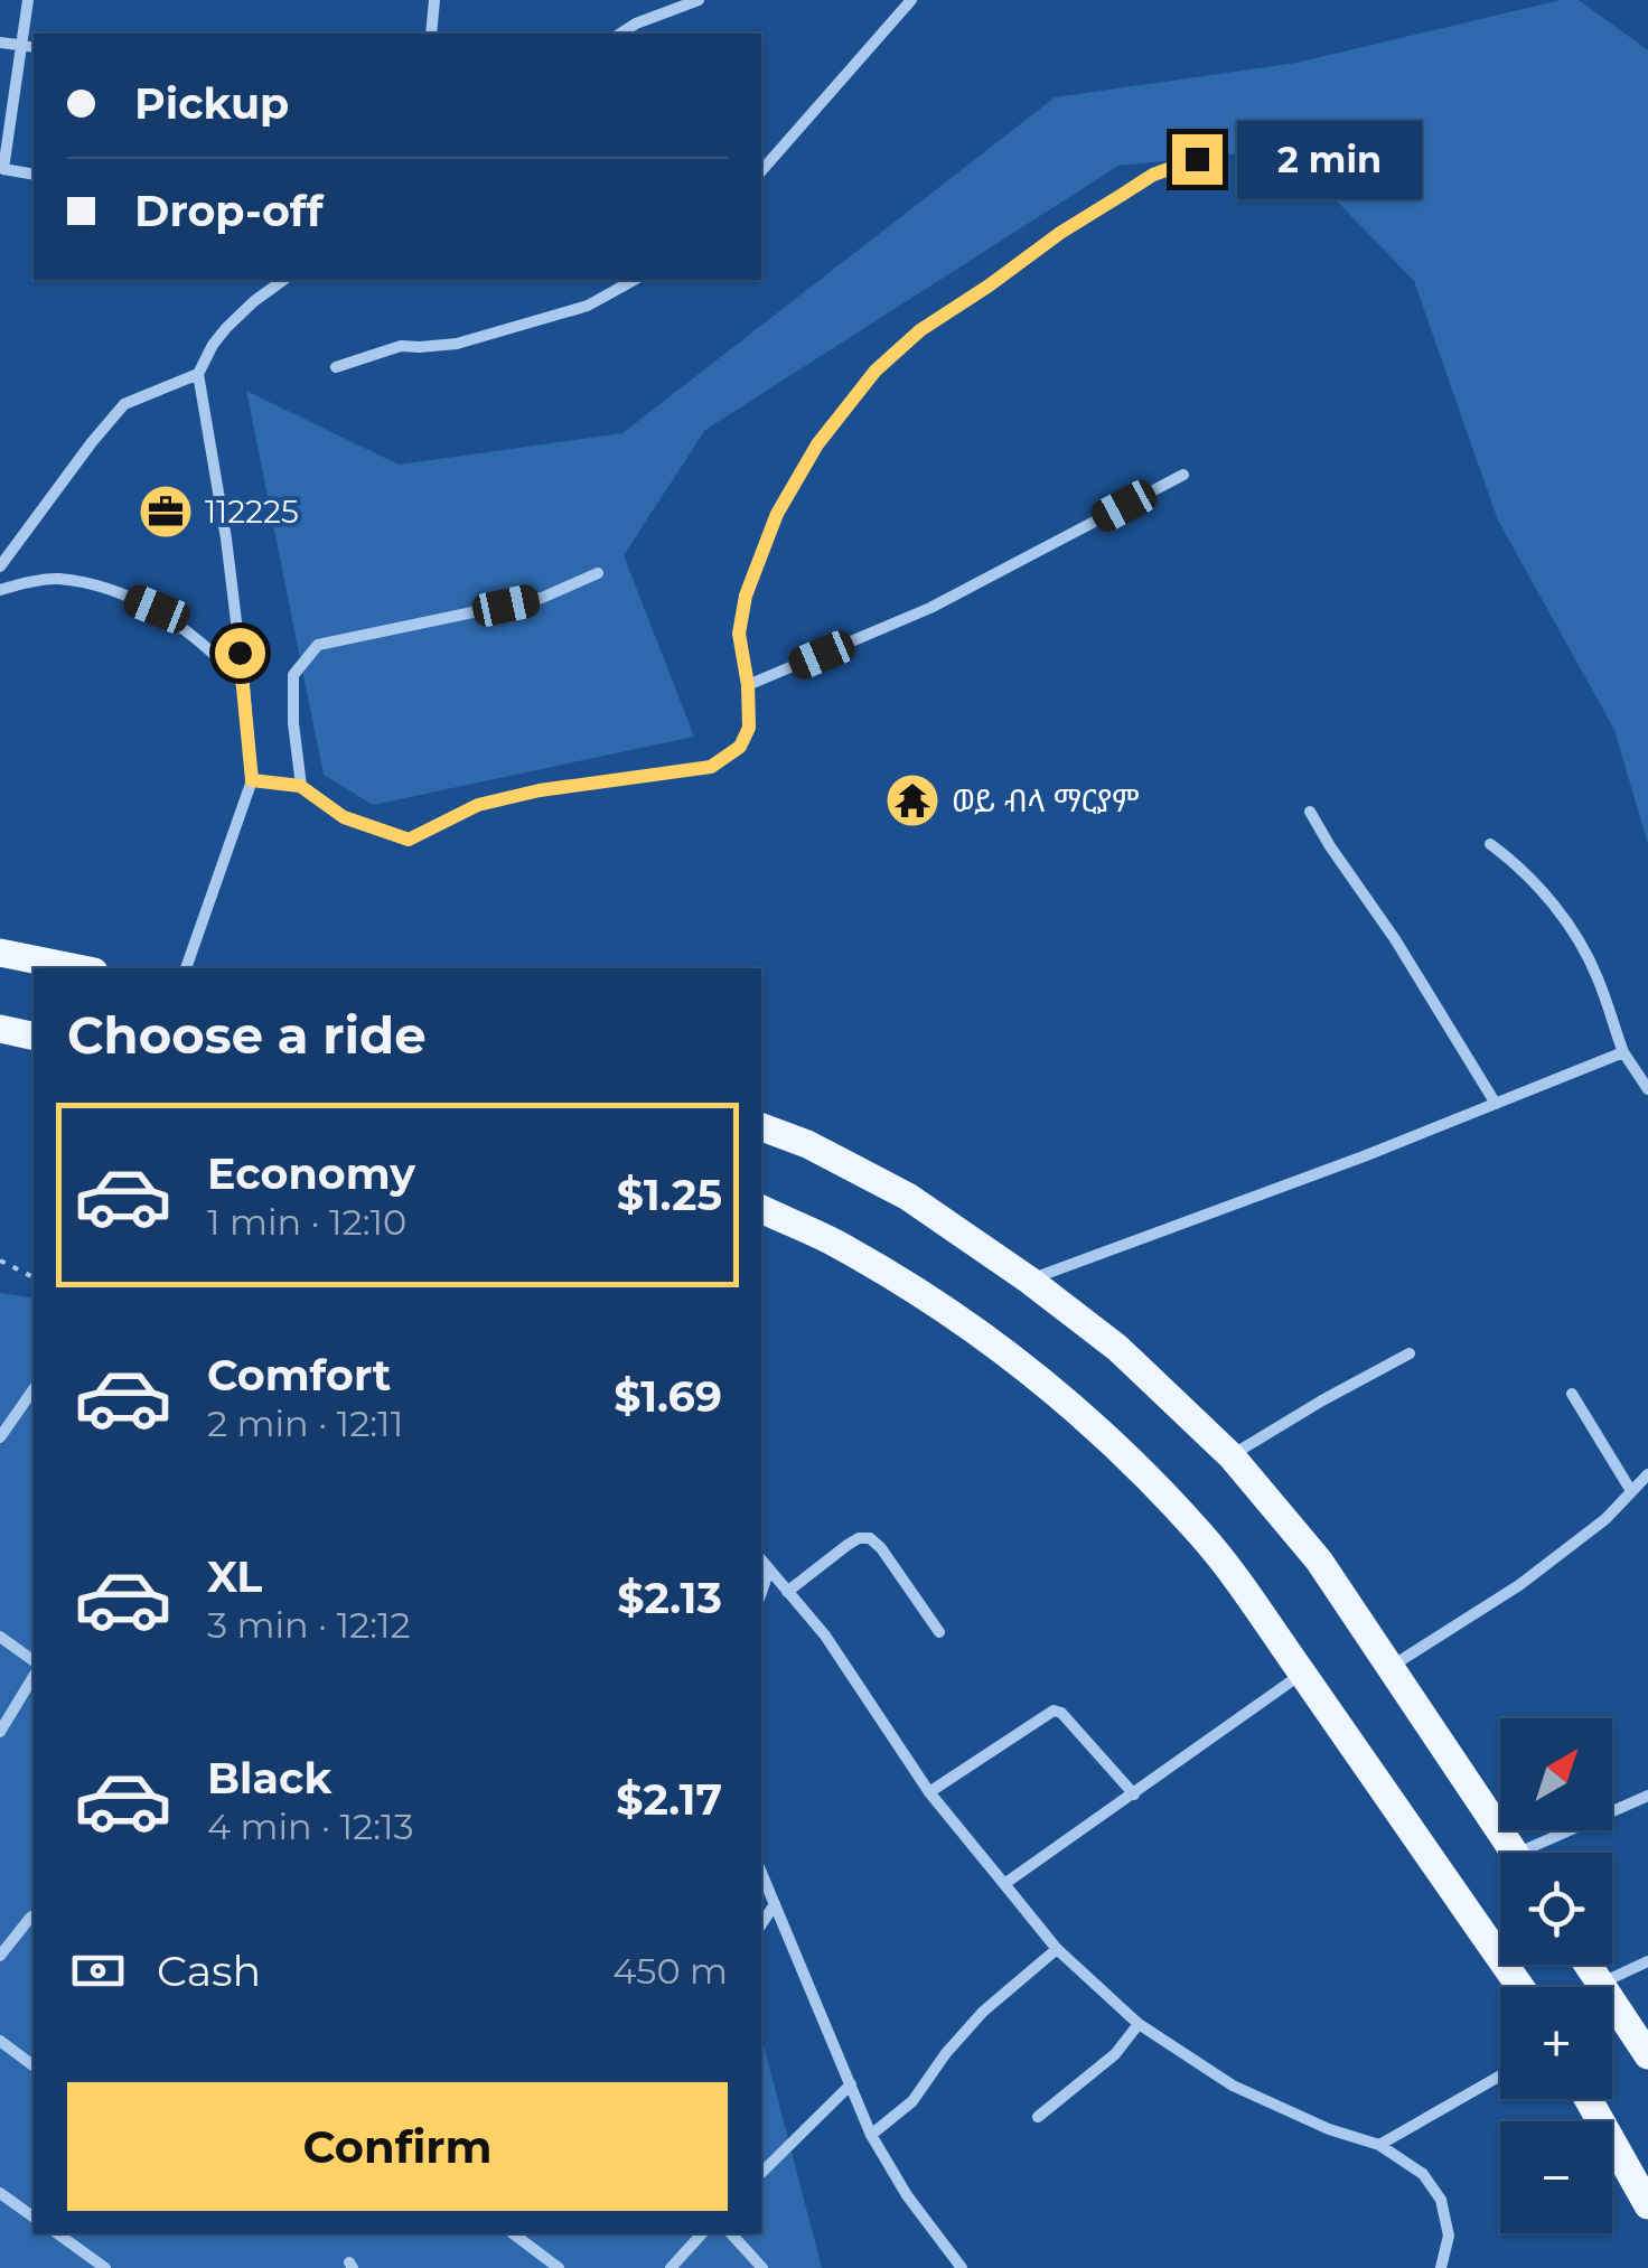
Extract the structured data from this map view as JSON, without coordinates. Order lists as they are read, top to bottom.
{
  "places": {
    "office": ["112225"],
    "temple": ["ወይ ብላ ማርያም"]
  },
  "north": "top right",
  "page": {
    "banner": ["Pickup", "Drop-off"],
    "bubble": "2 min",
    "heading": "Choose a ride",
    "list": [
      {
        "name": "Economy",
        "note": "1 min · 12:10",
        "value": "$1.25"
      },
      {
        "name": "Comfort",
        "note": "2 min · 12:11",
        "value": "$1.69"
      },
      {
        "name": "XL",
        "note": "3 min · 12:12",
        "value": "$2.13"
      },
      {
        "name": "Black",
        "note": "4 min · 12:13",
        "value": "$2.17"
      }
    ],
    "map_buttons": ["+", "−"],
    "pay": ["Cash", "450 m"],
    "buttons": "Confirm"
  }
}
